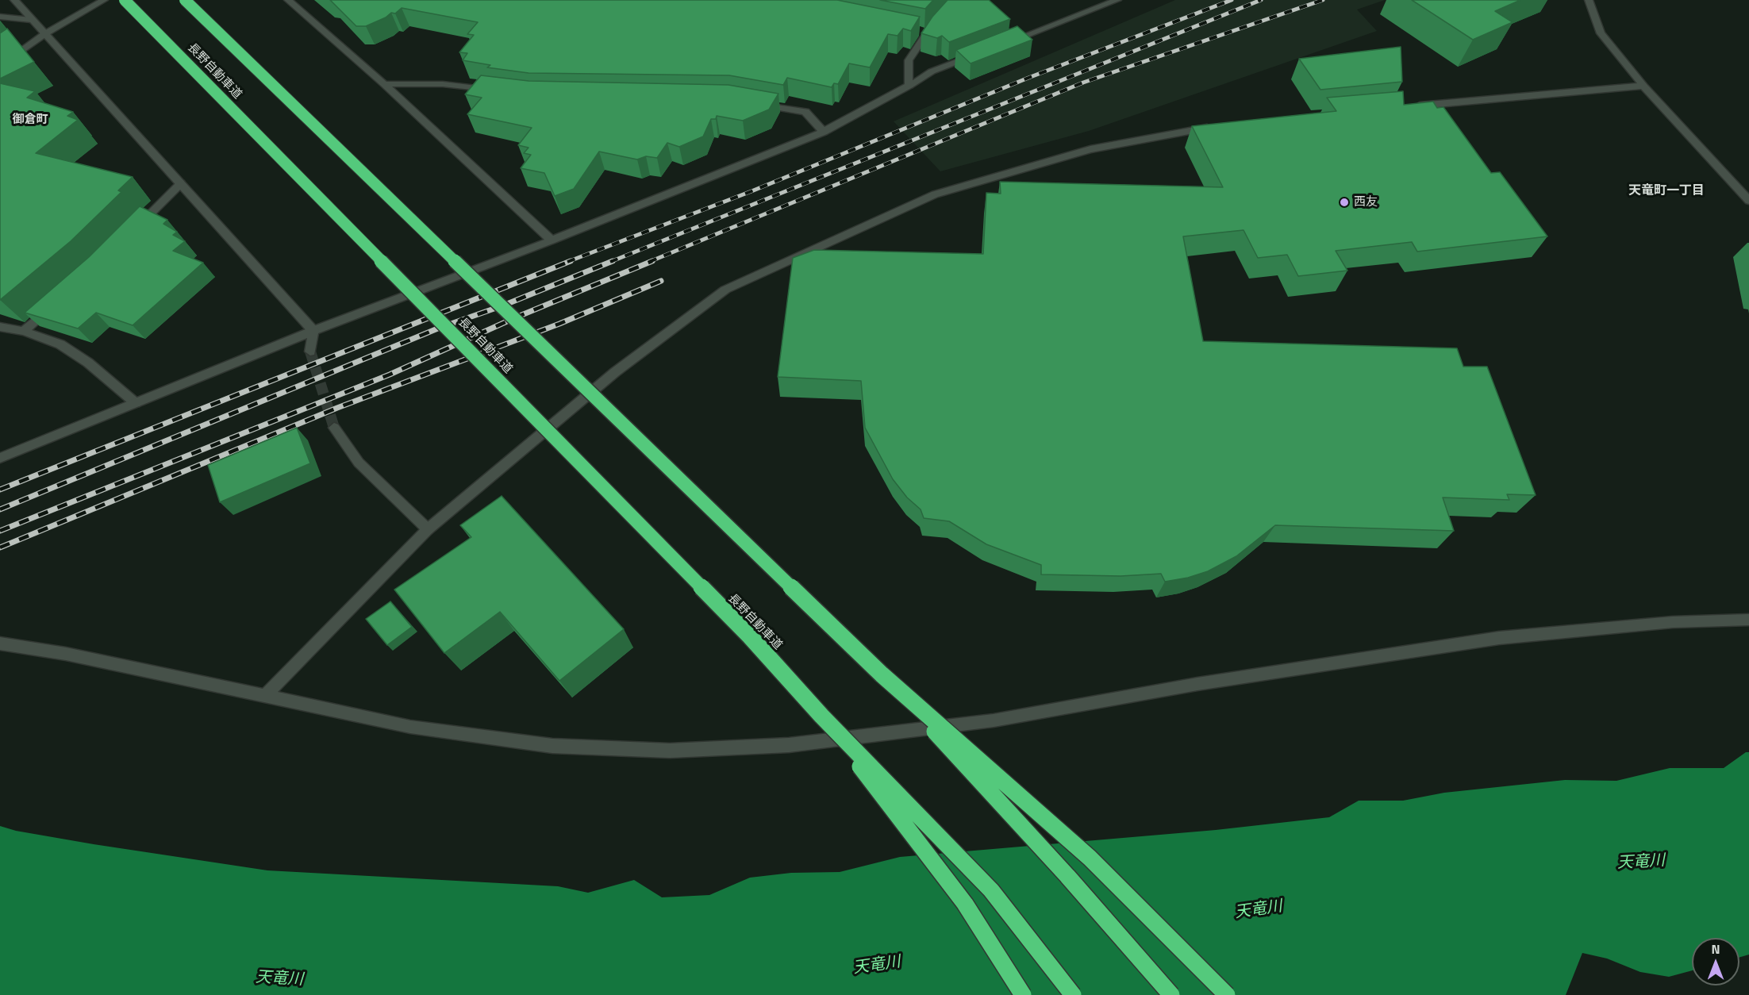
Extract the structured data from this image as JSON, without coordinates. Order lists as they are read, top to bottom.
{
  "streets": {
    "highway": ["長野自動車道"]
  },
  "districts": ["御倉町", "天竜町一丁目"],
  "water": ["天竜川"],
  "places": ["西友"],
  "north": "top"
}
